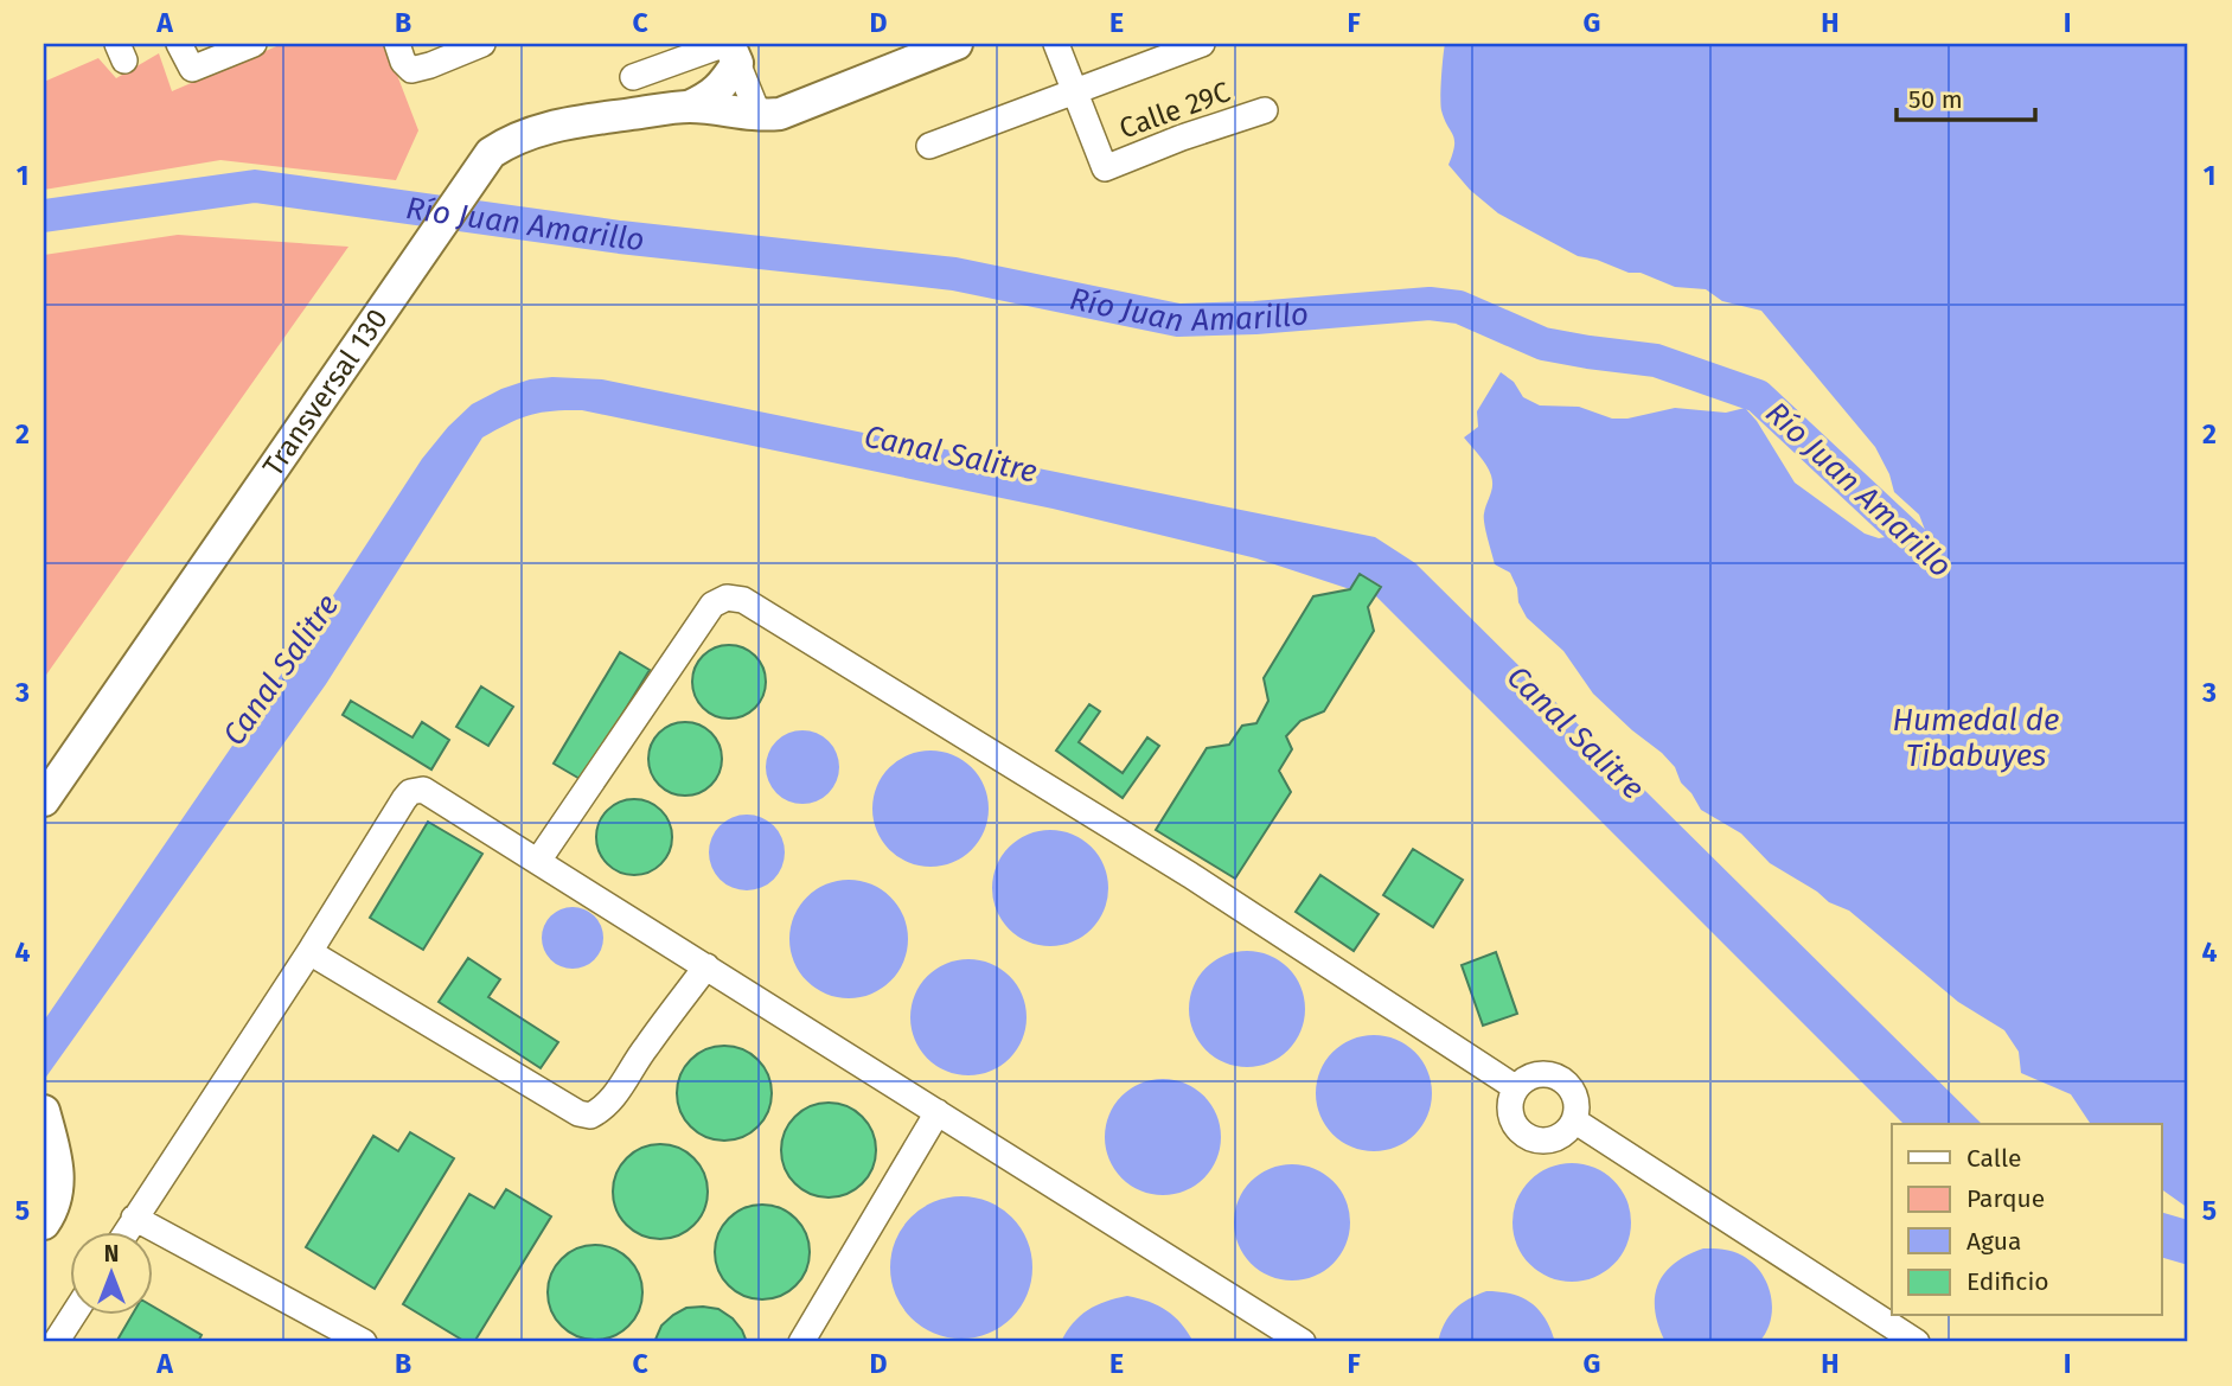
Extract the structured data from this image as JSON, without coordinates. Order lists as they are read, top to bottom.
{
  "streets": {
    "main road": ["Transversal 130"],
    "street": ["Calle 29C"]
  },
  "water": ["Río Juan Amarillo", "Canal Salitre", "Humedal de Tibabuyes"],
  "legend": [
    "Calle",
    "Parque",
    "Agua",
    "Edificio"
  ],
  "scale_bar": "50 m",
  "north": "top",
  "grid": {
    "columns": [
      "A",
      "B",
      "C",
      "D",
      "E",
      "F",
      "G",
      "H",
      "I"
    ],
    "rows": [
      "1",
      "2",
      "3",
      "4",
      "5"
    ]
  }
}
